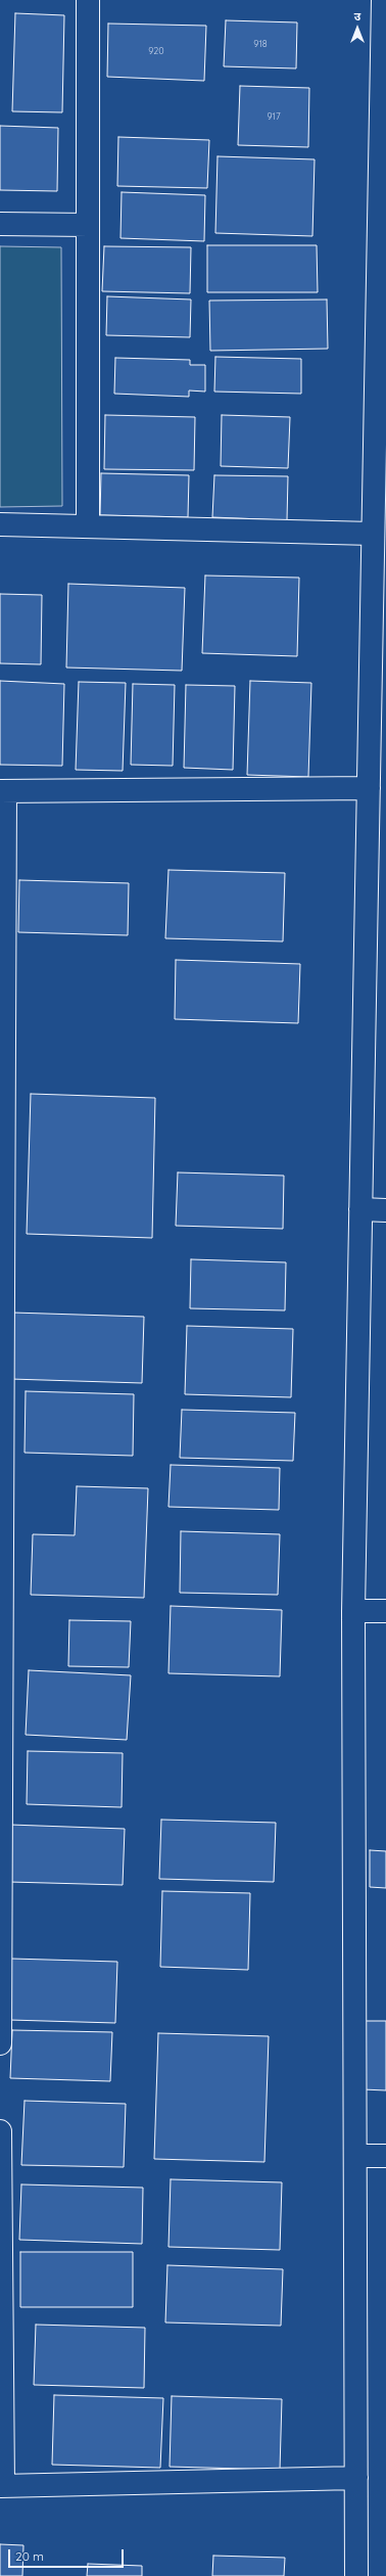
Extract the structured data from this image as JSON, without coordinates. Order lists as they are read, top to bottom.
{
  "house_numbers": ["918", "920", "917"],
  "scale_bar": "20 m",
  "north": "top"
}
